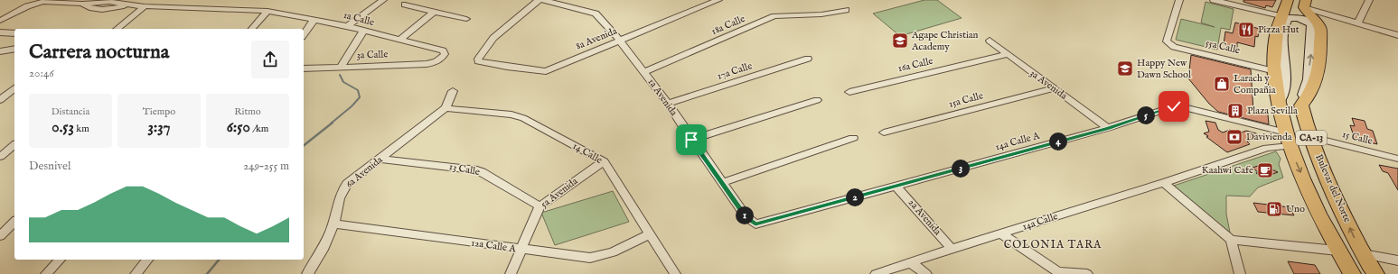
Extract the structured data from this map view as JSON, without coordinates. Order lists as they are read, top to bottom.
{
  "streets": {
    "highway": ["CA-13", "Bulevar del Norte"],
    "street": [
      "1a Calle",
      "18a Calle",
      "8a Avenida",
      "55a Calle",
      "3a Calle",
      "16a Calle",
      "17a Calle",
      "3a Avenida",
      "1a Avenida",
      "15a Calle",
      "15 Calle",
      "14a Calle A",
      "14 Calle",
      "13 Calle",
      "6a Avenida",
      "5a Avenida",
      "2a Avenida",
      "14a Calle",
      "12a Calle A"
    ]
  },
  "crossings": [
    ["1a Calle", "3a Calle"],
    ["18a Calle", "1a Avenida"],
    ["8a Avenida", "1a Avenida"],
    ["55a Calle", "CA-13"],
    ["16a Calle", "3a Avenida"],
    ["17a Calle", "1a Avenida"],
    ["3a Avenida", "15a Calle"],
    ["3a Avenida", "14a Calle A"],
    ["1a Avenida", "14a Calle A"],
    ["CA-13", "14a Calle A"],
    ["CA-13", "14a Calle"],
    ["15 Calle", "Bulevar del Norte"],
    ["14a Calle A", "2a Avenida"],
    ["14a Calle A", "14a Calle"],
    ["14 Calle", "6a Avenida"],
    ["14 Calle", "5a Avenida"],
    ["14 Calle", "12a Calle A"],
    ["13 Calle", "6a Avenida"],
    ["13 Calle", "5a Avenida"],
    ["6a Avenida", "12a Calle A"],
    ["5a Avenida", "12a Calle A"],
    ["2a Avenida", "14a Calle"]
  ],
  "districts": ["COLONIA TARA"],
  "places": {
    "restaurant": ["Pizza Hut"],
    "school or university": ["Agape Christian Academy", "Happy New Dawn School"],
    "shop": ["Larach y Compañia"],
    "building": ["Plaza Sevilla"],
    "bank": ["Davivienda"],
    "cafe": ["Kaahwi Cafe"],
    "fuel station": ["Uno"]
  },
  "page": {
    "heading": ["Carrera nocturna", "20:46"],
    "stats": [
      ["Distancia", "0.53 km"],
      ["Tiempo", "3:37"],
      ["Ritmo", "6:50 /km"]
    ],
    "pins": [
      "5",
      "4",
      "3",
      "2",
      "1"
    ],
    "chart": ["Desnivel", "249–255 m"]
  }
}
